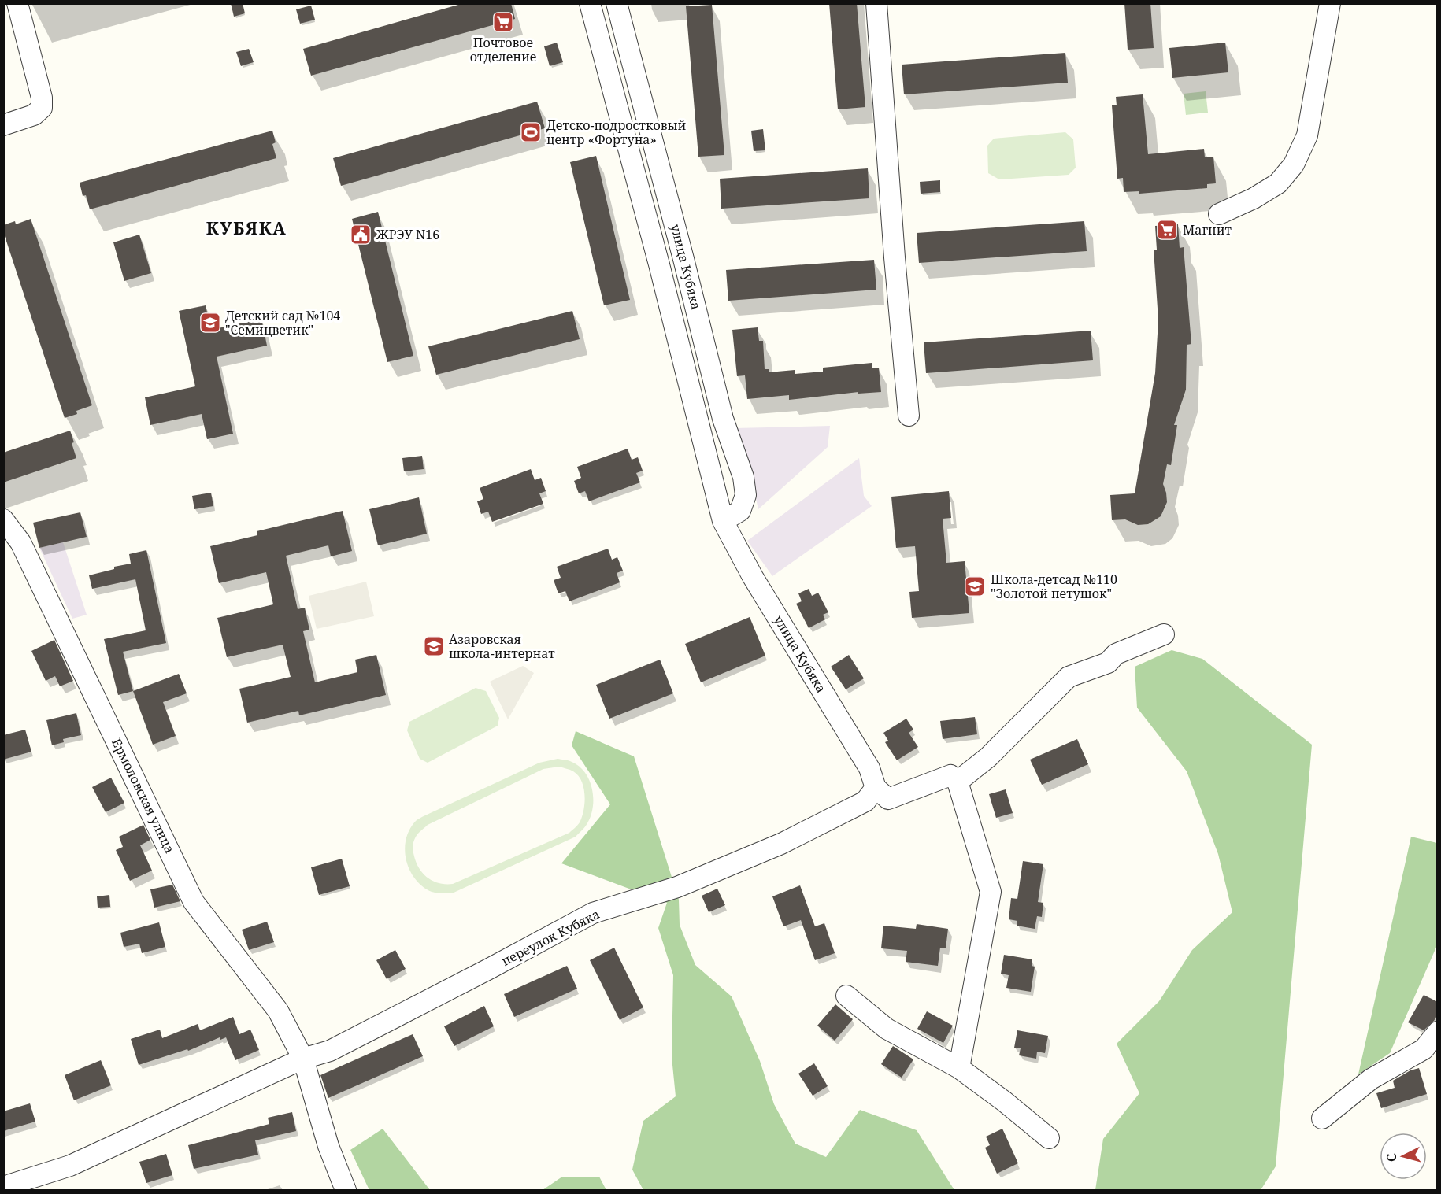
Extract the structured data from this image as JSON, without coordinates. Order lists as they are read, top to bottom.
{
  "streets": {
    "street": ["улица Кубяка", "Ермоловская улица", "переулок Кубяка"]
  },
  "crossings": [
    ["улица Кубяка", "переулок Кубяка"],
    ["Ермоловская улица", "переулок Кубяка"]
  ],
  "districts": ["КУБЯКА"],
  "places": {
    "supermarket": ["Почтовое отделение", "Магнит"],
    "sports": ["Детско-подростковый центр «Фортуна»"],
    "public building": ["ЖРЭУ N16"],
    "school or university": ["Детский сад №104 \"Семицветик\"", "Школа-детсад №110 \"Золотой петушок\"", "Азаровская школа-интернат"]
  },
  "north": "left"
}
